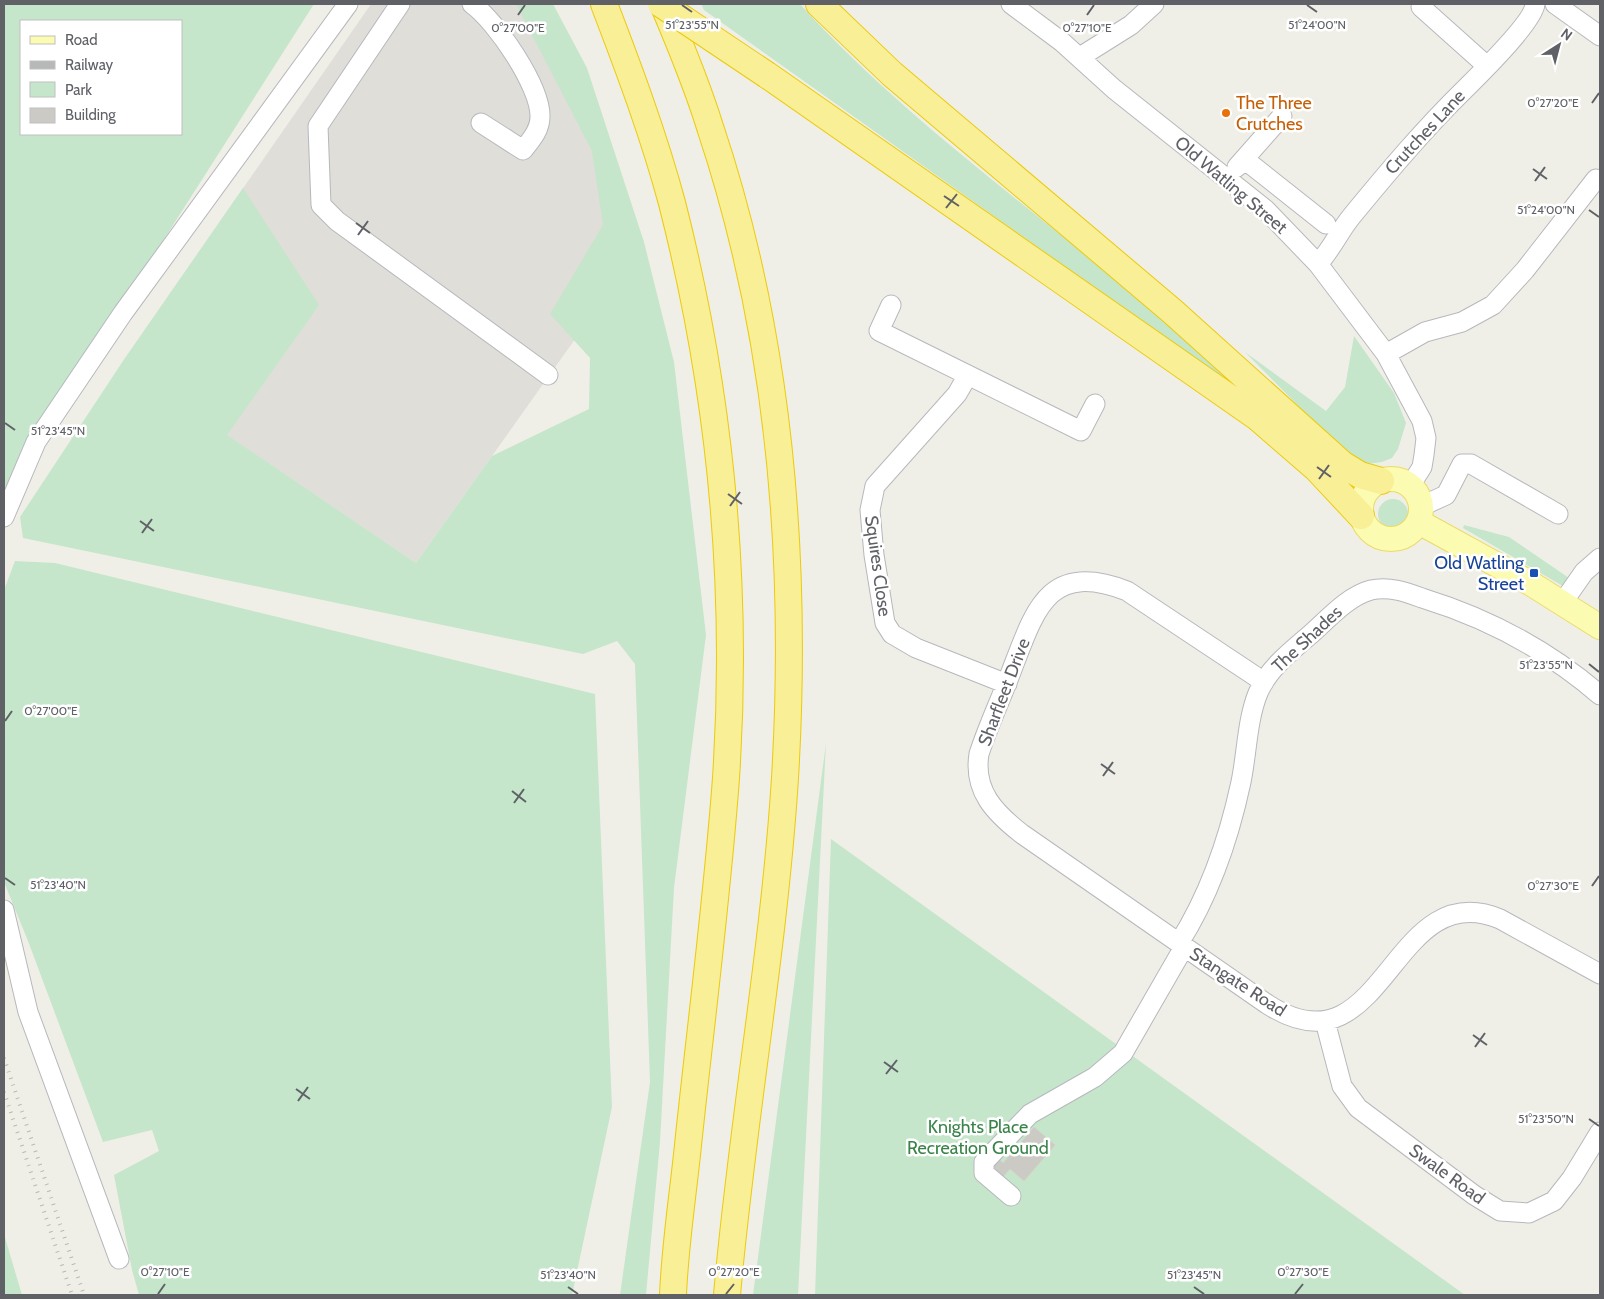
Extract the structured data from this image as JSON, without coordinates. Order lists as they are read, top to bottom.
{
  "streets": {
    "street": [
      "Crutches Lane",
      "Old Watling Street",
      "Squires Close",
      "The Shades",
      "Sharfleet Drive",
      "Stangate Road",
      "Swale Road"
    ]
  },
  "crossings": [
    ["Crutches Lane", "Old Watling Street"],
    ["Squires Close", "Sharfleet Drive"],
    ["The Shades", "Sharfleet Drive"],
    ["The Shades", "Stangate Road"],
    ["Sharfleet Drive", "Stangate Road"],
    ["Stangate Road", "Swale Road"]
  ],
  "parks": ["Knights Place Recreation Ground"],
  "places": {
    "other": ["The Three Crutches"],
    "transit": ["Old Watling Street"]
  },
  "legend": [
    "Road",
    "Railway",
    "Park",
    "Building"
  ],
  "north": "top right",
  "coordinates": [
    "51°24'00\"N",
    "51°23'55\"N",
    "0°27'10\"E",
    "0°27'00\"E",
    "0°27'20\"E",
    "51°23'45\"N",
    "51°23'40\"N",
    "0°27'30\"E",
    "51°23'50\"N"
  ]
}
